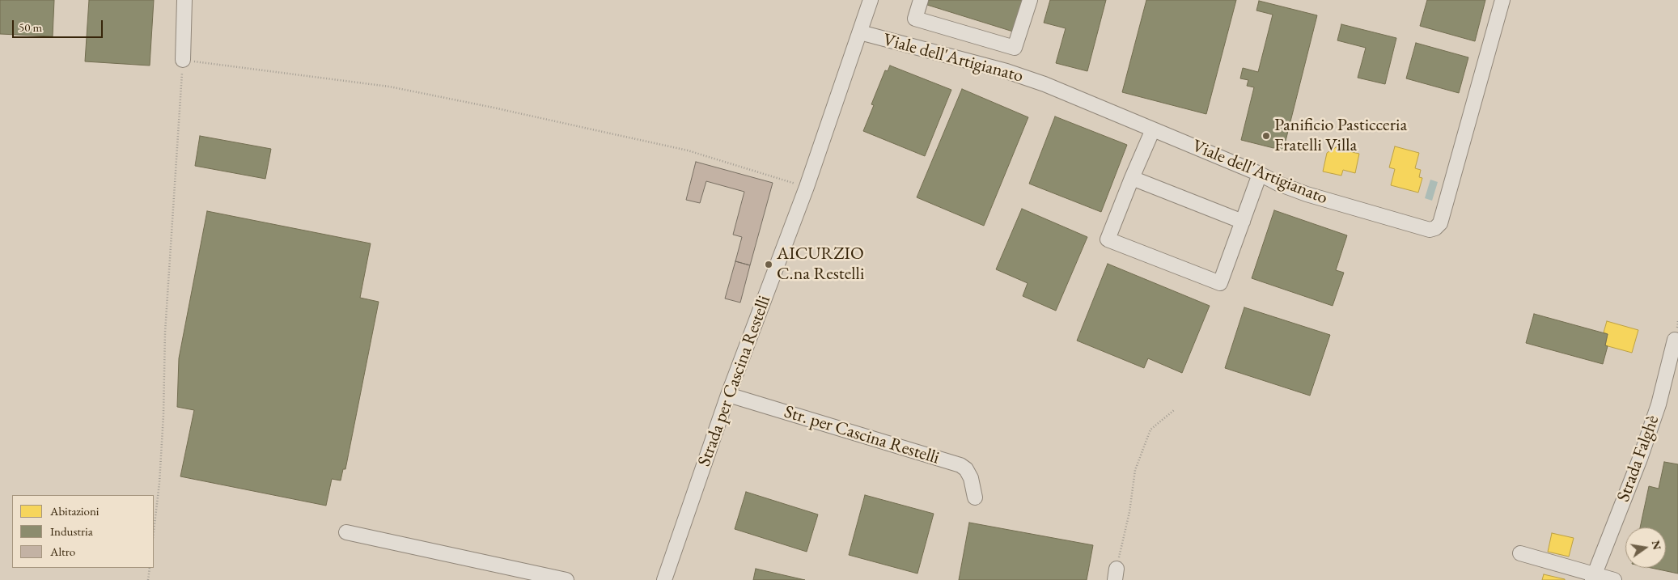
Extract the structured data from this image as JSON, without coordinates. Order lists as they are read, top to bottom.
{
  "streets": {
    "street": [
      "Viale dell'Artigianato",
      "Strada per Cascina Restelli",
      "Str. per Cascina Restelli",
      "Strada Falghè"
    ]
  },
  "crossings": [
    ["Viale dell'Artigianato", "Strada per Cascina Restelli"],
    ["Strada per Cascina Restelli", "Str. per Cascina Restelli"]
  ],
  "places": ["Panificio Pasticceria Fratelli Villa", "AICURZIO C.na Restelli"],
  "legend": ["Abitazioni", "Industria", "Altro"],
  "scale_bar": "50 m",
  "north": "right"
}
